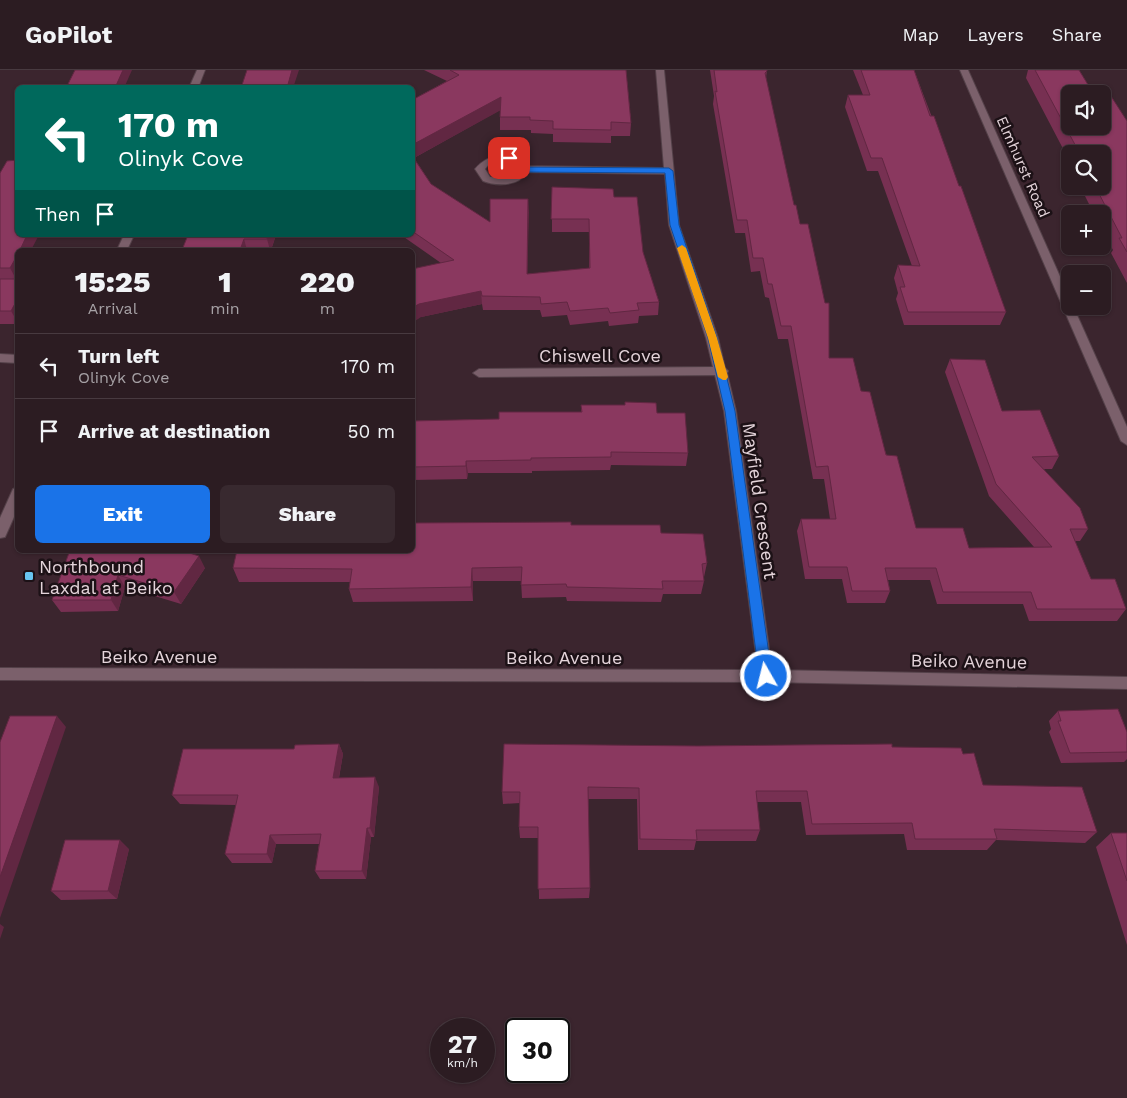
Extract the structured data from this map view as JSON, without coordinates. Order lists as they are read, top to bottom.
{
  "streets": {
    "street": [
      "Elmhurst Road",
      "Chiswell Cove",
      "Mayfield Crescent",
      "Beiko Avenue"
    ]
  },
  "crossings": [
    ["Chiswell Cove", "Mayfield Crescent"],
    ["Mayfield Crescent", "Beiko Avenue"]
  ],
  "places": {
    "transit": ["Northbound Laxdal at Beiko"]
  },
  "page": {
    "header": "GoPilot",
    "nav": ["Map", "Layers", "Share"],
    "map_buttons": ["+", "−"],
    "turn": ["170 m", "Olinyk Cove"],
    "then": "Then",
    "eta": [
      "15:25",
      "Arrival",
      "1",
      "min",
      "220",
      "m"
    ],
    "list": [
      {
        "name": "Turn left",
        "note": "Olinyk Cove",
        "value": "170 m"
      },
      {
        "name": "Arrive at destination",
        "value": "50 m"
      }
    ],
    "buttons": ["Exit", "Share"],
    "speed": "27 km/h",
    "limit": "30"
  }
}
